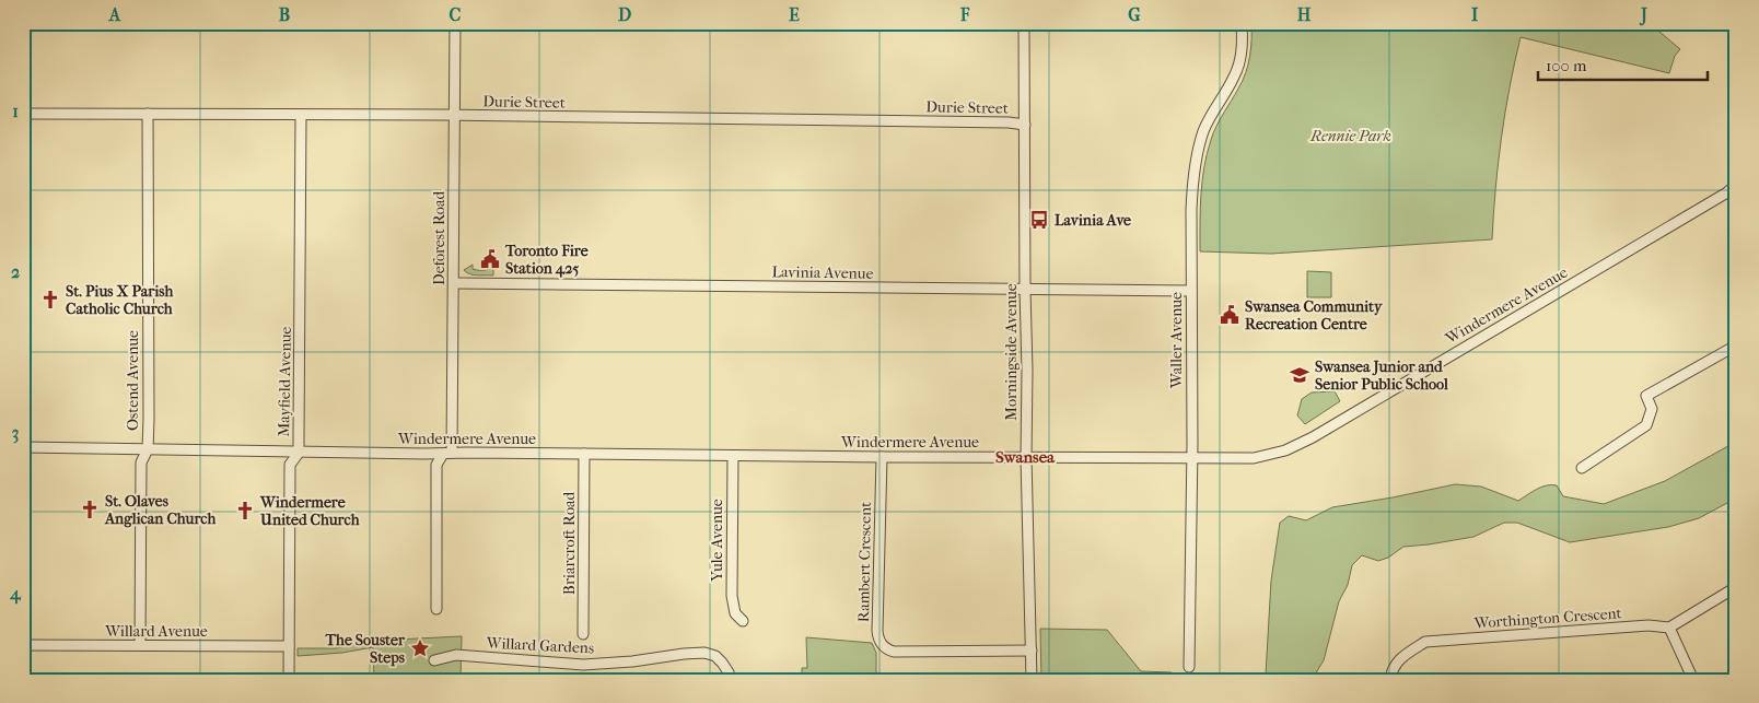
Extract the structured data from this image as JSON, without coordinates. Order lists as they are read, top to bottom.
{
  "streets": {
    "street": [
      "Durie Street",
      "Deforest Road",
      "Lavinia Avenue",
      "Windermere Avenue",
      "Waller Avenue",
      "Morningside Avenue",
      "Ostend Avenue",
      "Mayfield Avenue",
      "Yule Avenue",
      "Briarcroft Road",
      "Rambert Crescent",
      "Worthington Crescent",
      "Willard Avenue",
      "Willard Gardens"
    ]
  },
  "crossings": [
    ["Durie Street", "Deforest Road"],
    ["Durie Street", "Morningside Avenue"],
    ["Durie Street", "Ostend Avenue"],
    ["Durie Street", "Mayfield Avenue"],
    ["Deforest Road", "Lavinia Avenue"],
    ["Deforest Road", "Windermere Avenue"],
    ["Lavinia Avenue", "Waller Avenue"],
    ["Lavinia Avenue", "Morningside Avenue"],
    ["Windermere Avenue", "Waller Avenue"],
    ["Windermere Avenue", "Morningside Avenue"],
    ["Windermere Avenue", "Ostend Avenue"],
    ["Windermere Avenue", "Mayfield Avenue"],
    ["Windermere Avenue", "Yule Avenue"],
    ["Windermere Avenue", "Briarcroft Road"],
    ["Windermere Avenue", "Rambert Crescent"],
    ["Morningside Avenue", "Rambert Crescent"],
    ["Ostend Avenue", "Willard Avenue"],
    ["Mayfield Avenue", "Willard Avenue"]
  ],
  "districts": ["Swansea"],
  "parks": ["Rennie Park"],
  "places": {
    "bus stop": ["Lavinia Ave"],
    "public building": ["Toronto Fire Station 425", "Swansea Community Recreation Centre"],
    "church": ["St. Pius X Parish Catholic Church", "St. Olaves Anglican Church", "Windermere United Church"],
    "school or university": ["Swansea Junior and Senior Public School"],
    "place": ["The Souster Steps"]
  },
  "scale_bar": "100 m",
  "grid": {
    "columns": [
      "A",
      "B",
      "C",
      "D",
      "E",
      "F",
      "G",
      "H",
      "I",
      "J"
    ],
    "rows": [
      "1",
      "2",
      "3",
      "4"
    ]
  }
}
